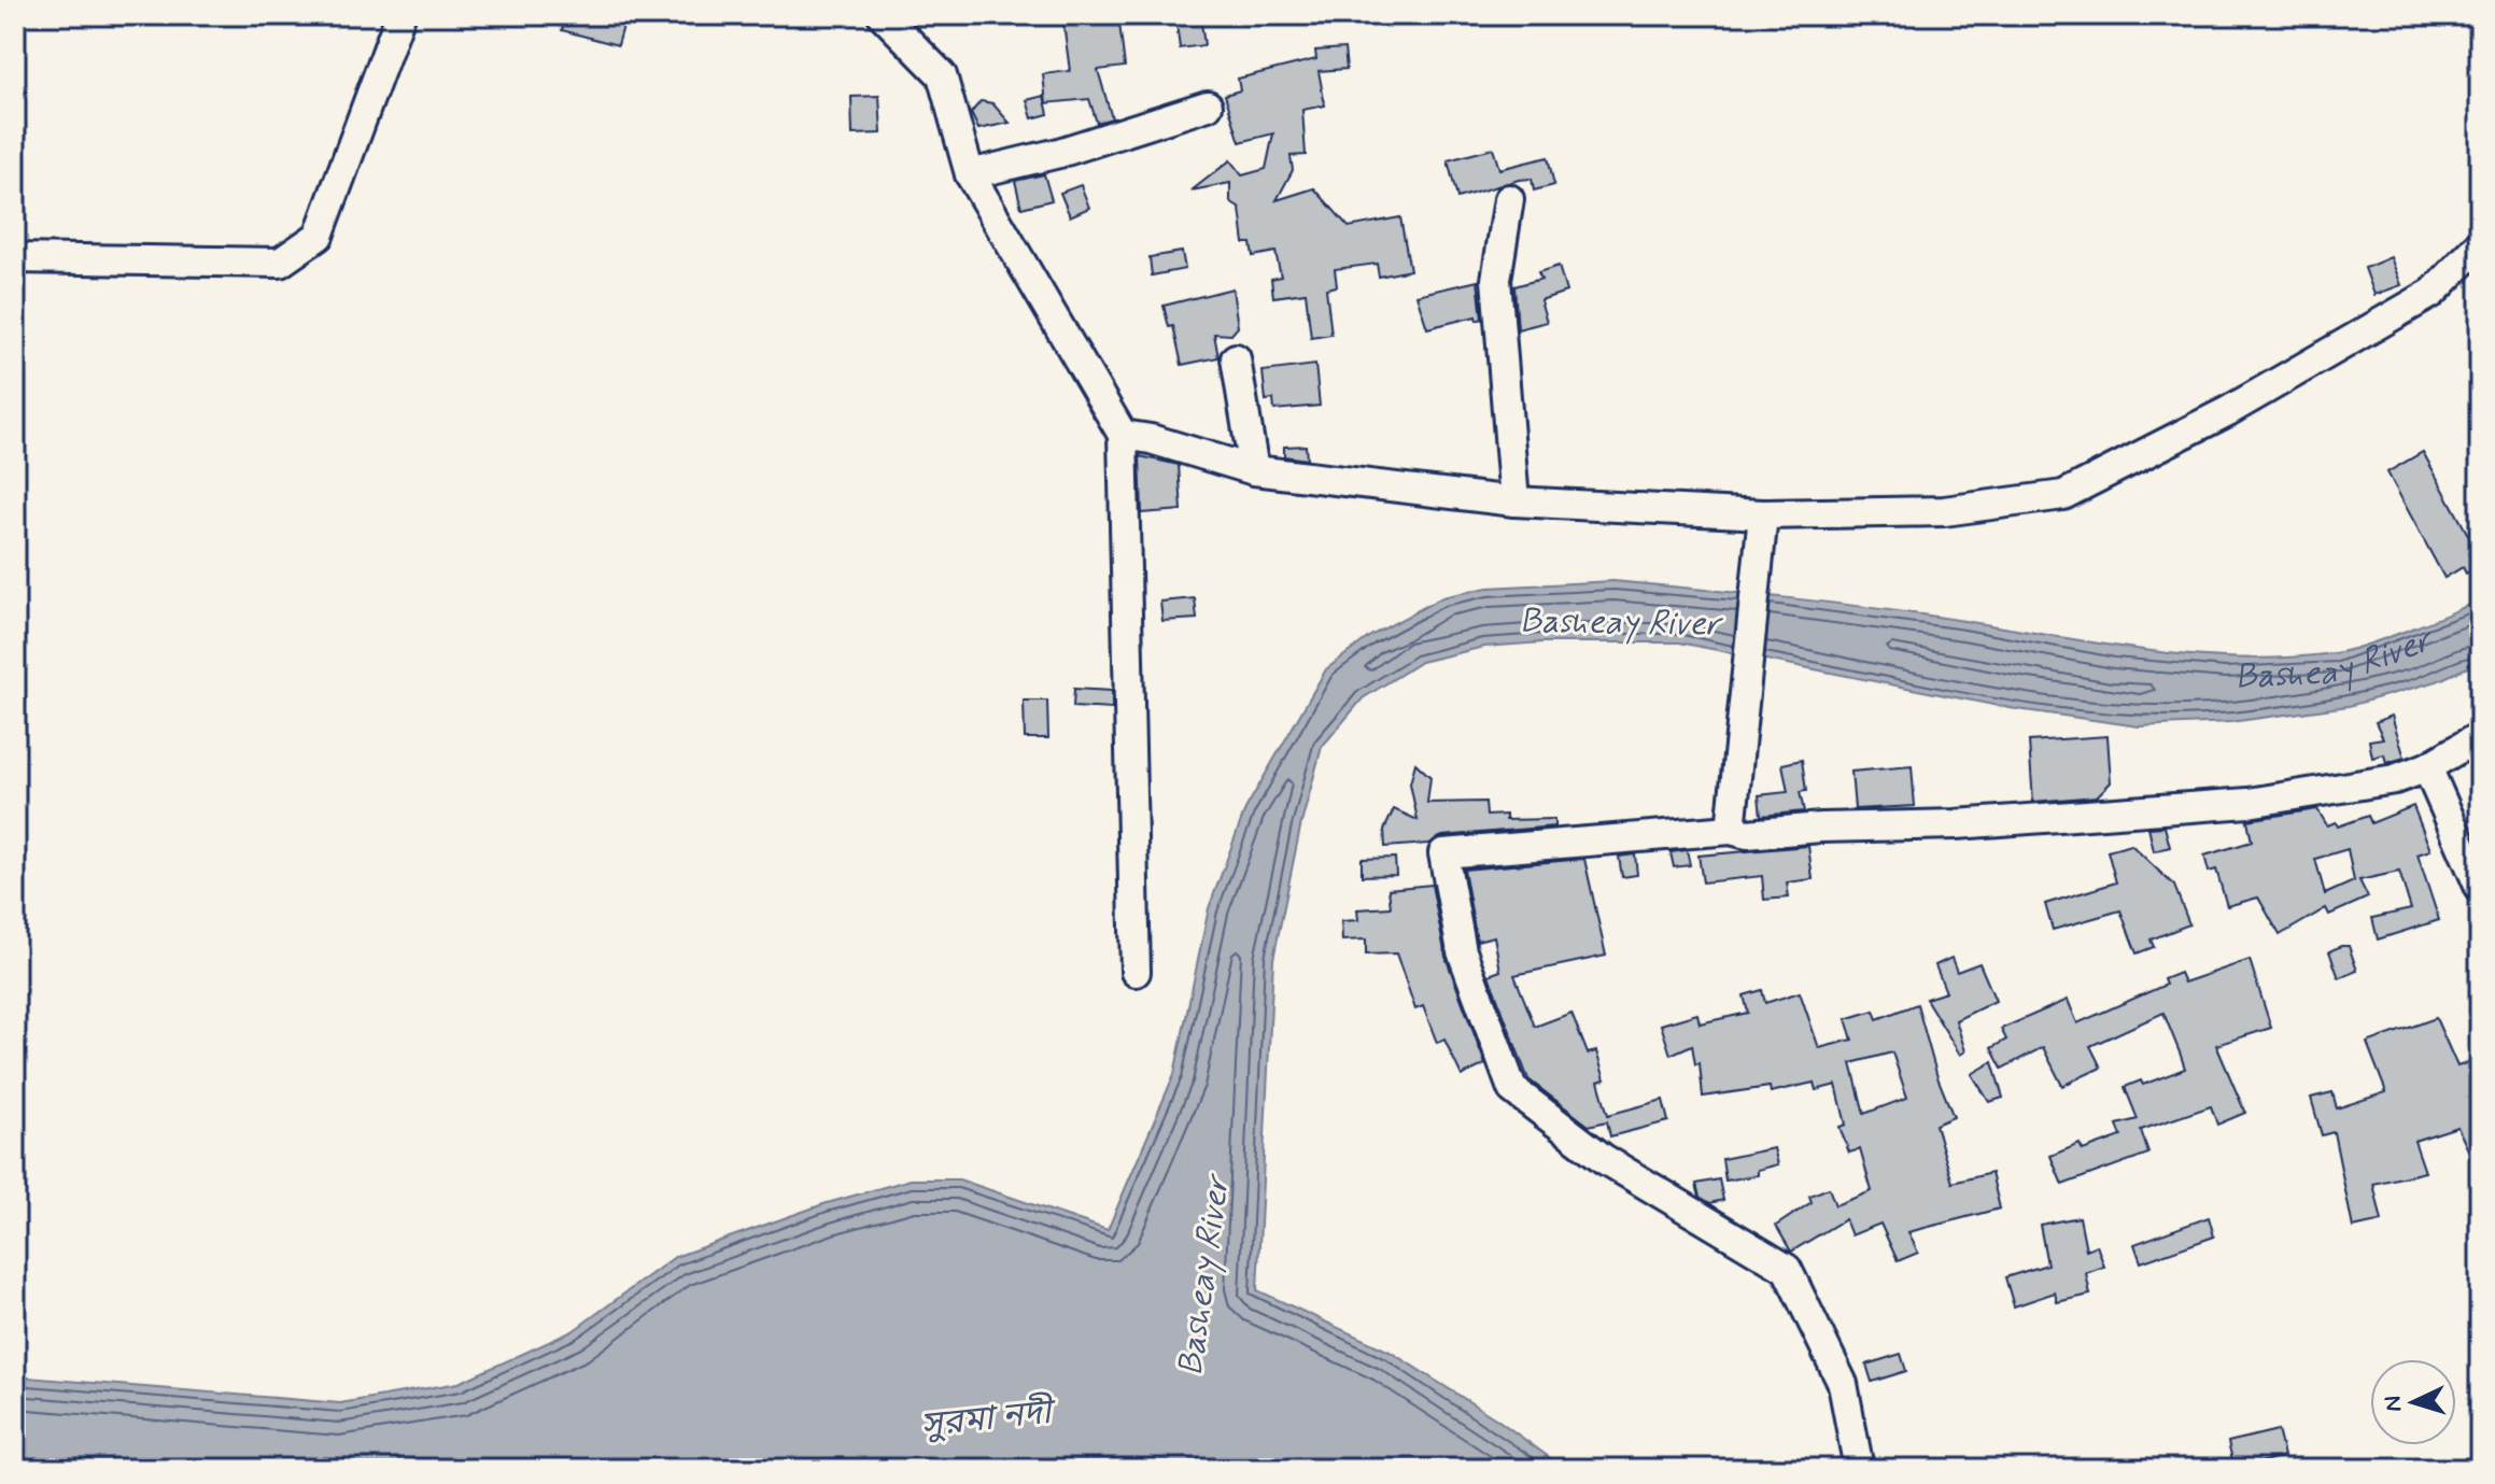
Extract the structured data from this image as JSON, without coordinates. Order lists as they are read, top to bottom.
{
  "water": ["Basheay River", "সুরমা নদী"],
  "north": "left"
}
